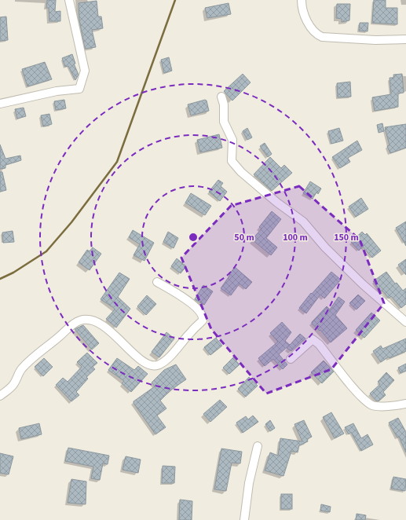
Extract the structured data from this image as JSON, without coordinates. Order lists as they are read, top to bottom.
{
  "rings": ["50 m", "100 m", "150 m"]
}
